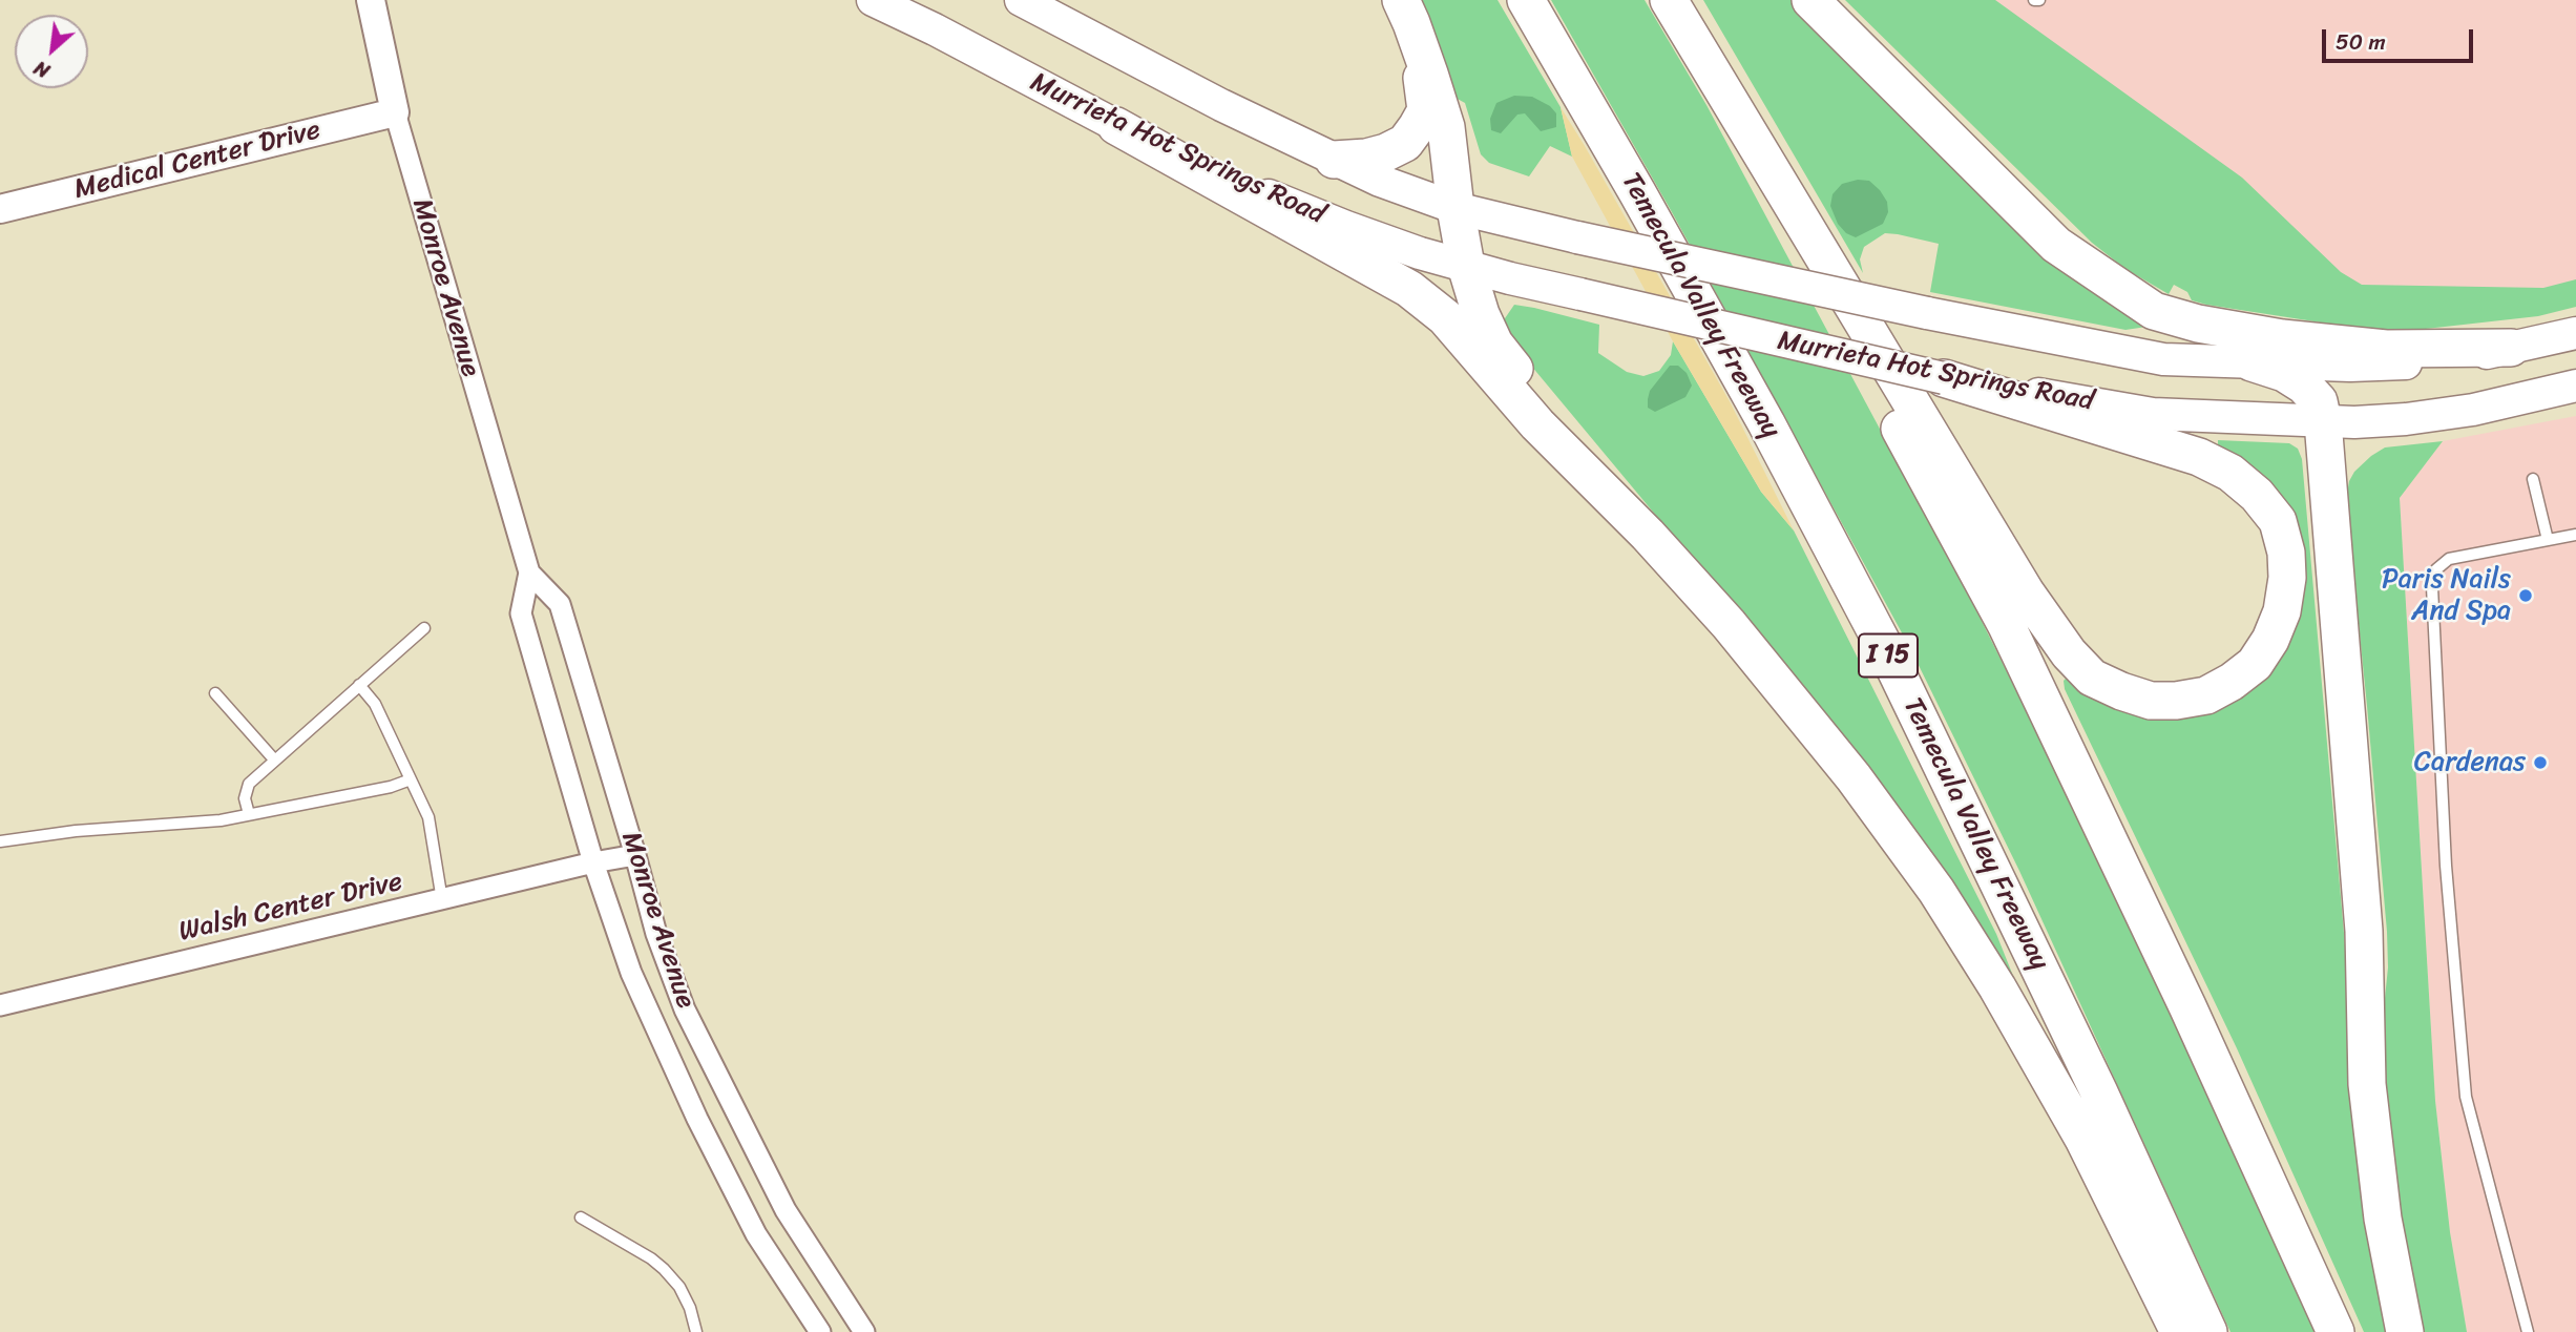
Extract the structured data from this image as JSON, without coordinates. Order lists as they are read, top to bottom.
{
  "streets": {
    "highway": ["Temecula Valley Freeway", "I 15"],
    "main road": ["Murrieta Hot Springs Road"],
    "street": ["Medical Center Drive", "Monroe Avenue", "Walsh Center Drive"]
  },
  "crossings": [
    ["Medical Center Drive", "Monroe Avenue"],
    ["Monroe Avenue", "Walsh Center Drive"]
  ],
  "places": ["Paris Nails And Spa", "Cardenas"],
  "scale_bar": "50 m",
  "north": "bottom left"
}
